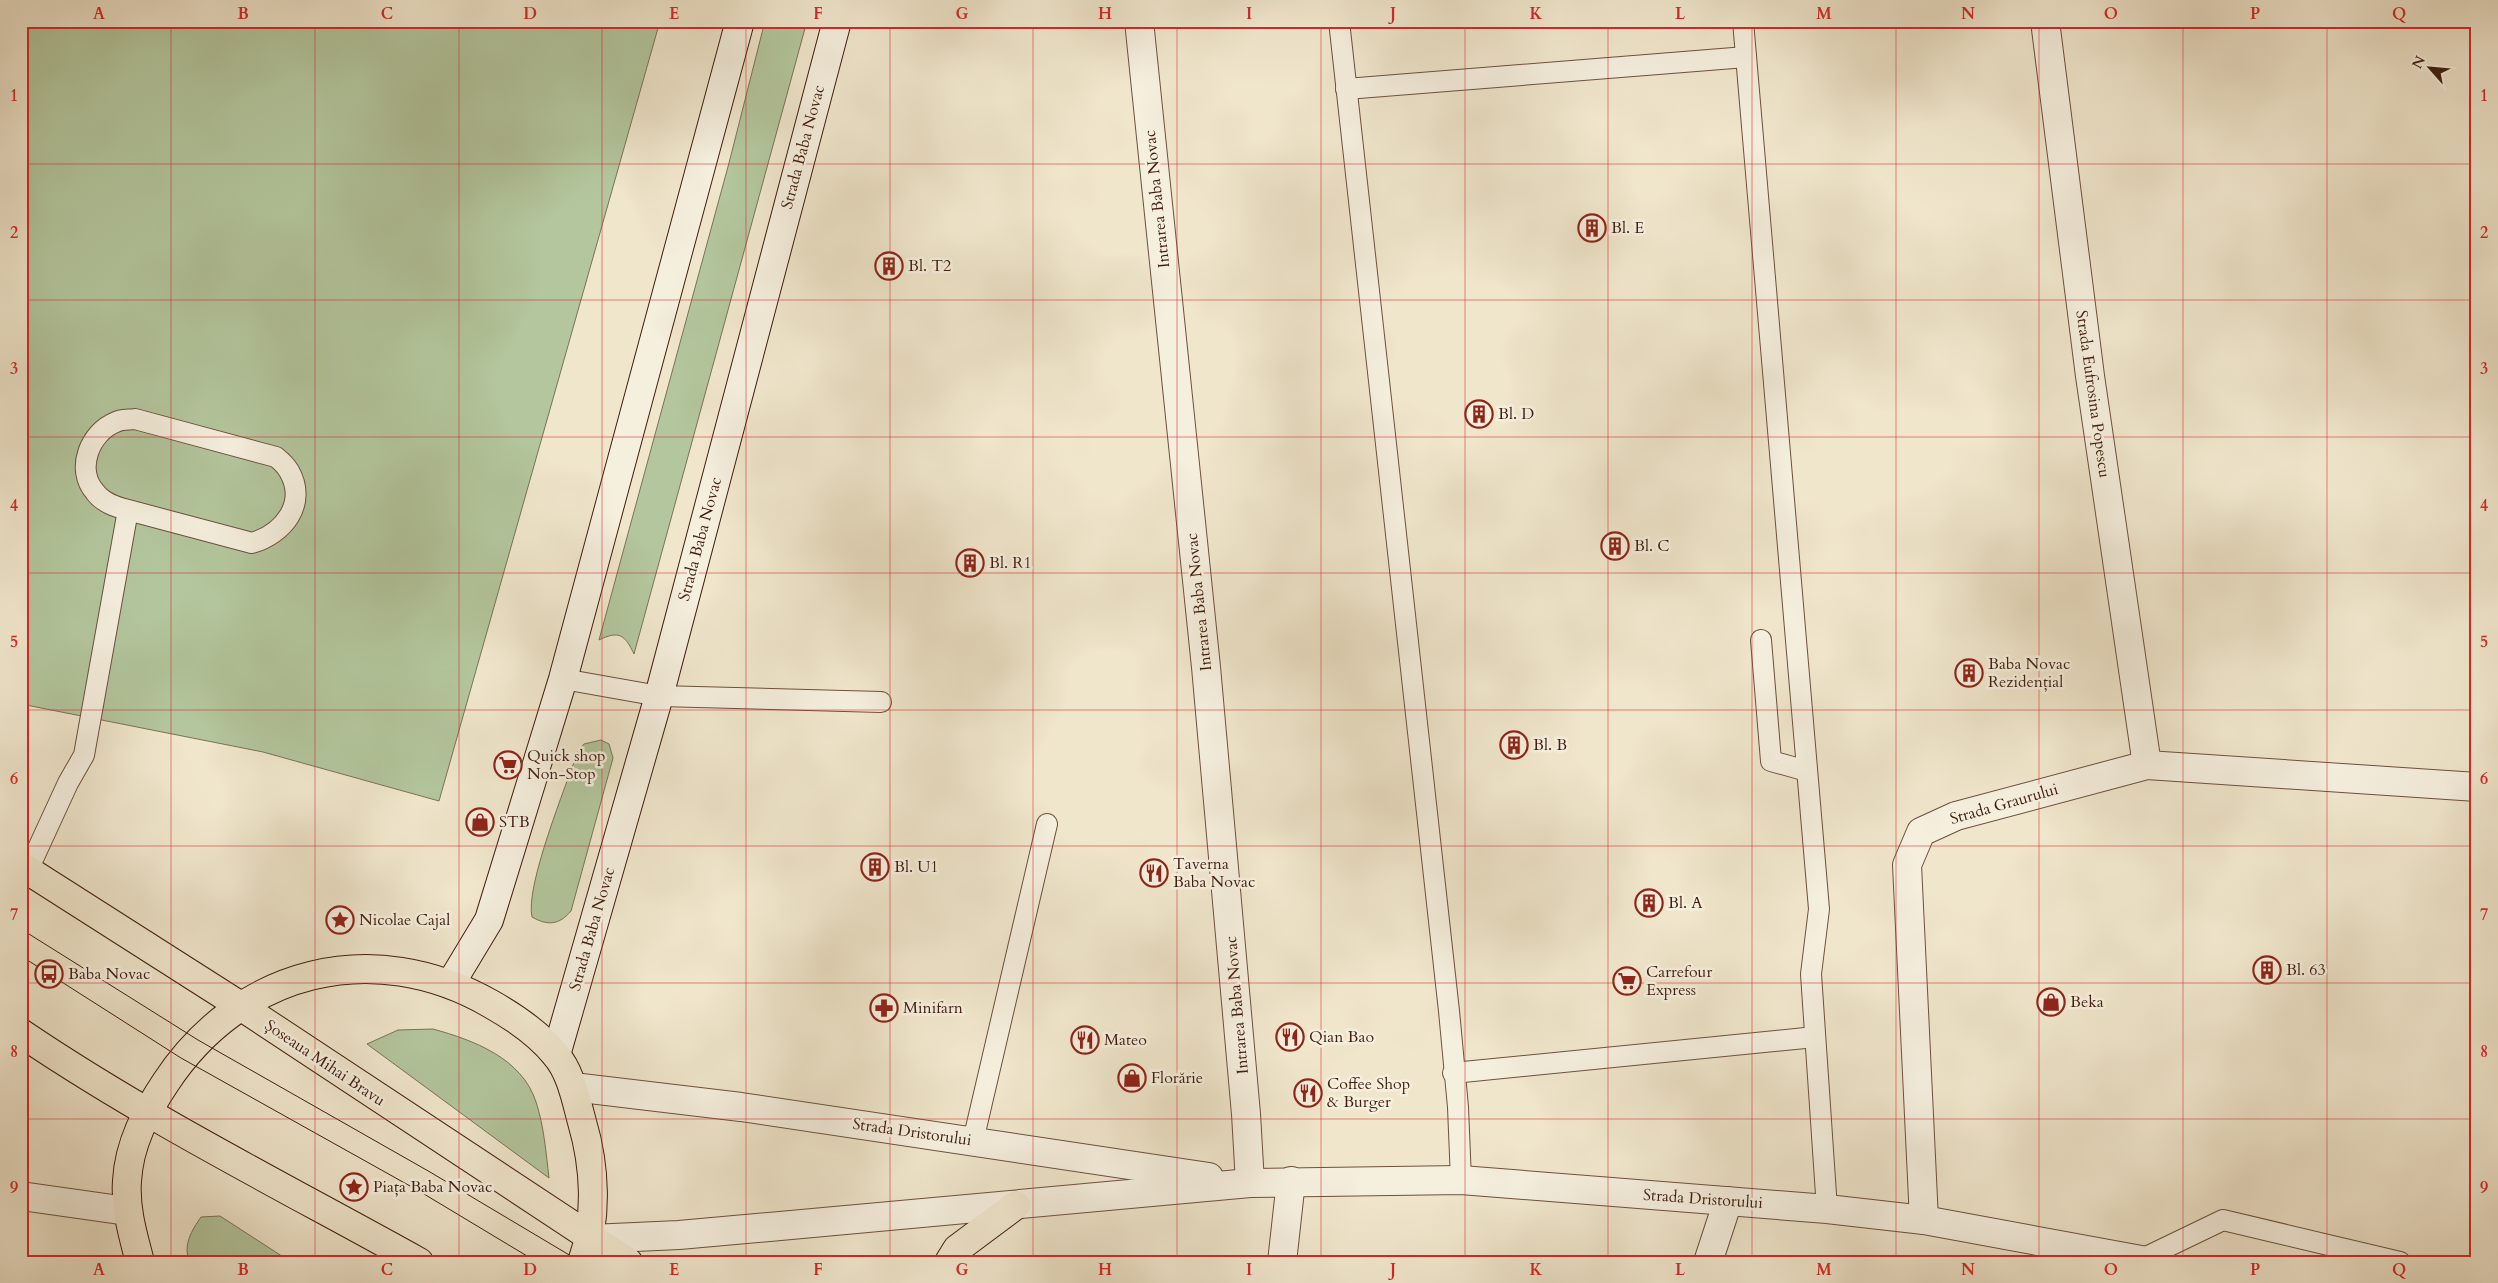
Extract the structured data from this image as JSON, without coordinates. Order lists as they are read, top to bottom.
{
  "streets": {
    "main road": ["Șoseaua Mihai Bravu"],
    "street": [
      "Strada Baba Novac",
      "Intrarea Baba Novac",
      "Strada Eufrosina Popescu",
      "Strada Graurului",
      "Strada Dristorului"
    ]
  },
  "crossings": [
    ["Intrarea Baba Novac", "Strada Dristorului"],
    ["Strada Eufrosina Popescu", "Strada Graurului"],
    ["Strada Graurului", "Strada Dristorului"],
    ["Șoseaua Mihai Bravu", "Strada Dristorului"]
  ],
  "places": {
    "building": [
      "Bl. E",
      "Bl. T2",
      "Bl. D",
      "Bl. C",
      "Bl. R1",
      "Baba Novac Rezidenţial",
      "Bl. B",
      "Bl. U1",
      "Bl. A",
      "Bl. 63"
    ],
    "supermarket": ["Quick shop Non-Stop", "Carrefour Express"],
    "shop": ["STB", "Beka", "Florărie"],
    "restaurant": [
      "Taverna Baba Novac",
      "Qian Bao",
      "Mateo",
      "Coffee Shop & Burger"
    ],
    "place": ["Nicolae Cajal", "Piața Baba Novac"],
    "bus stop": ["Baba Novac"],
    "pharmacy": ["Minifarn"]
  },
  "north": "top left",
  "grid": {
    "columns": [
      "A",
      "B",
      "C",
      "D",
      "E",
      "F",
      "G",
      "H",
      "I",
      "J",
      "K",
      "L",
      "M",
      "N",
      "O",
      "P",
      "Q"
    ],
    "rows": [
      "1",
      "2",
      "3",
      "4",
      "5",
      "6",
      "7",
      "8",
      "9"
    ]
  }
}
